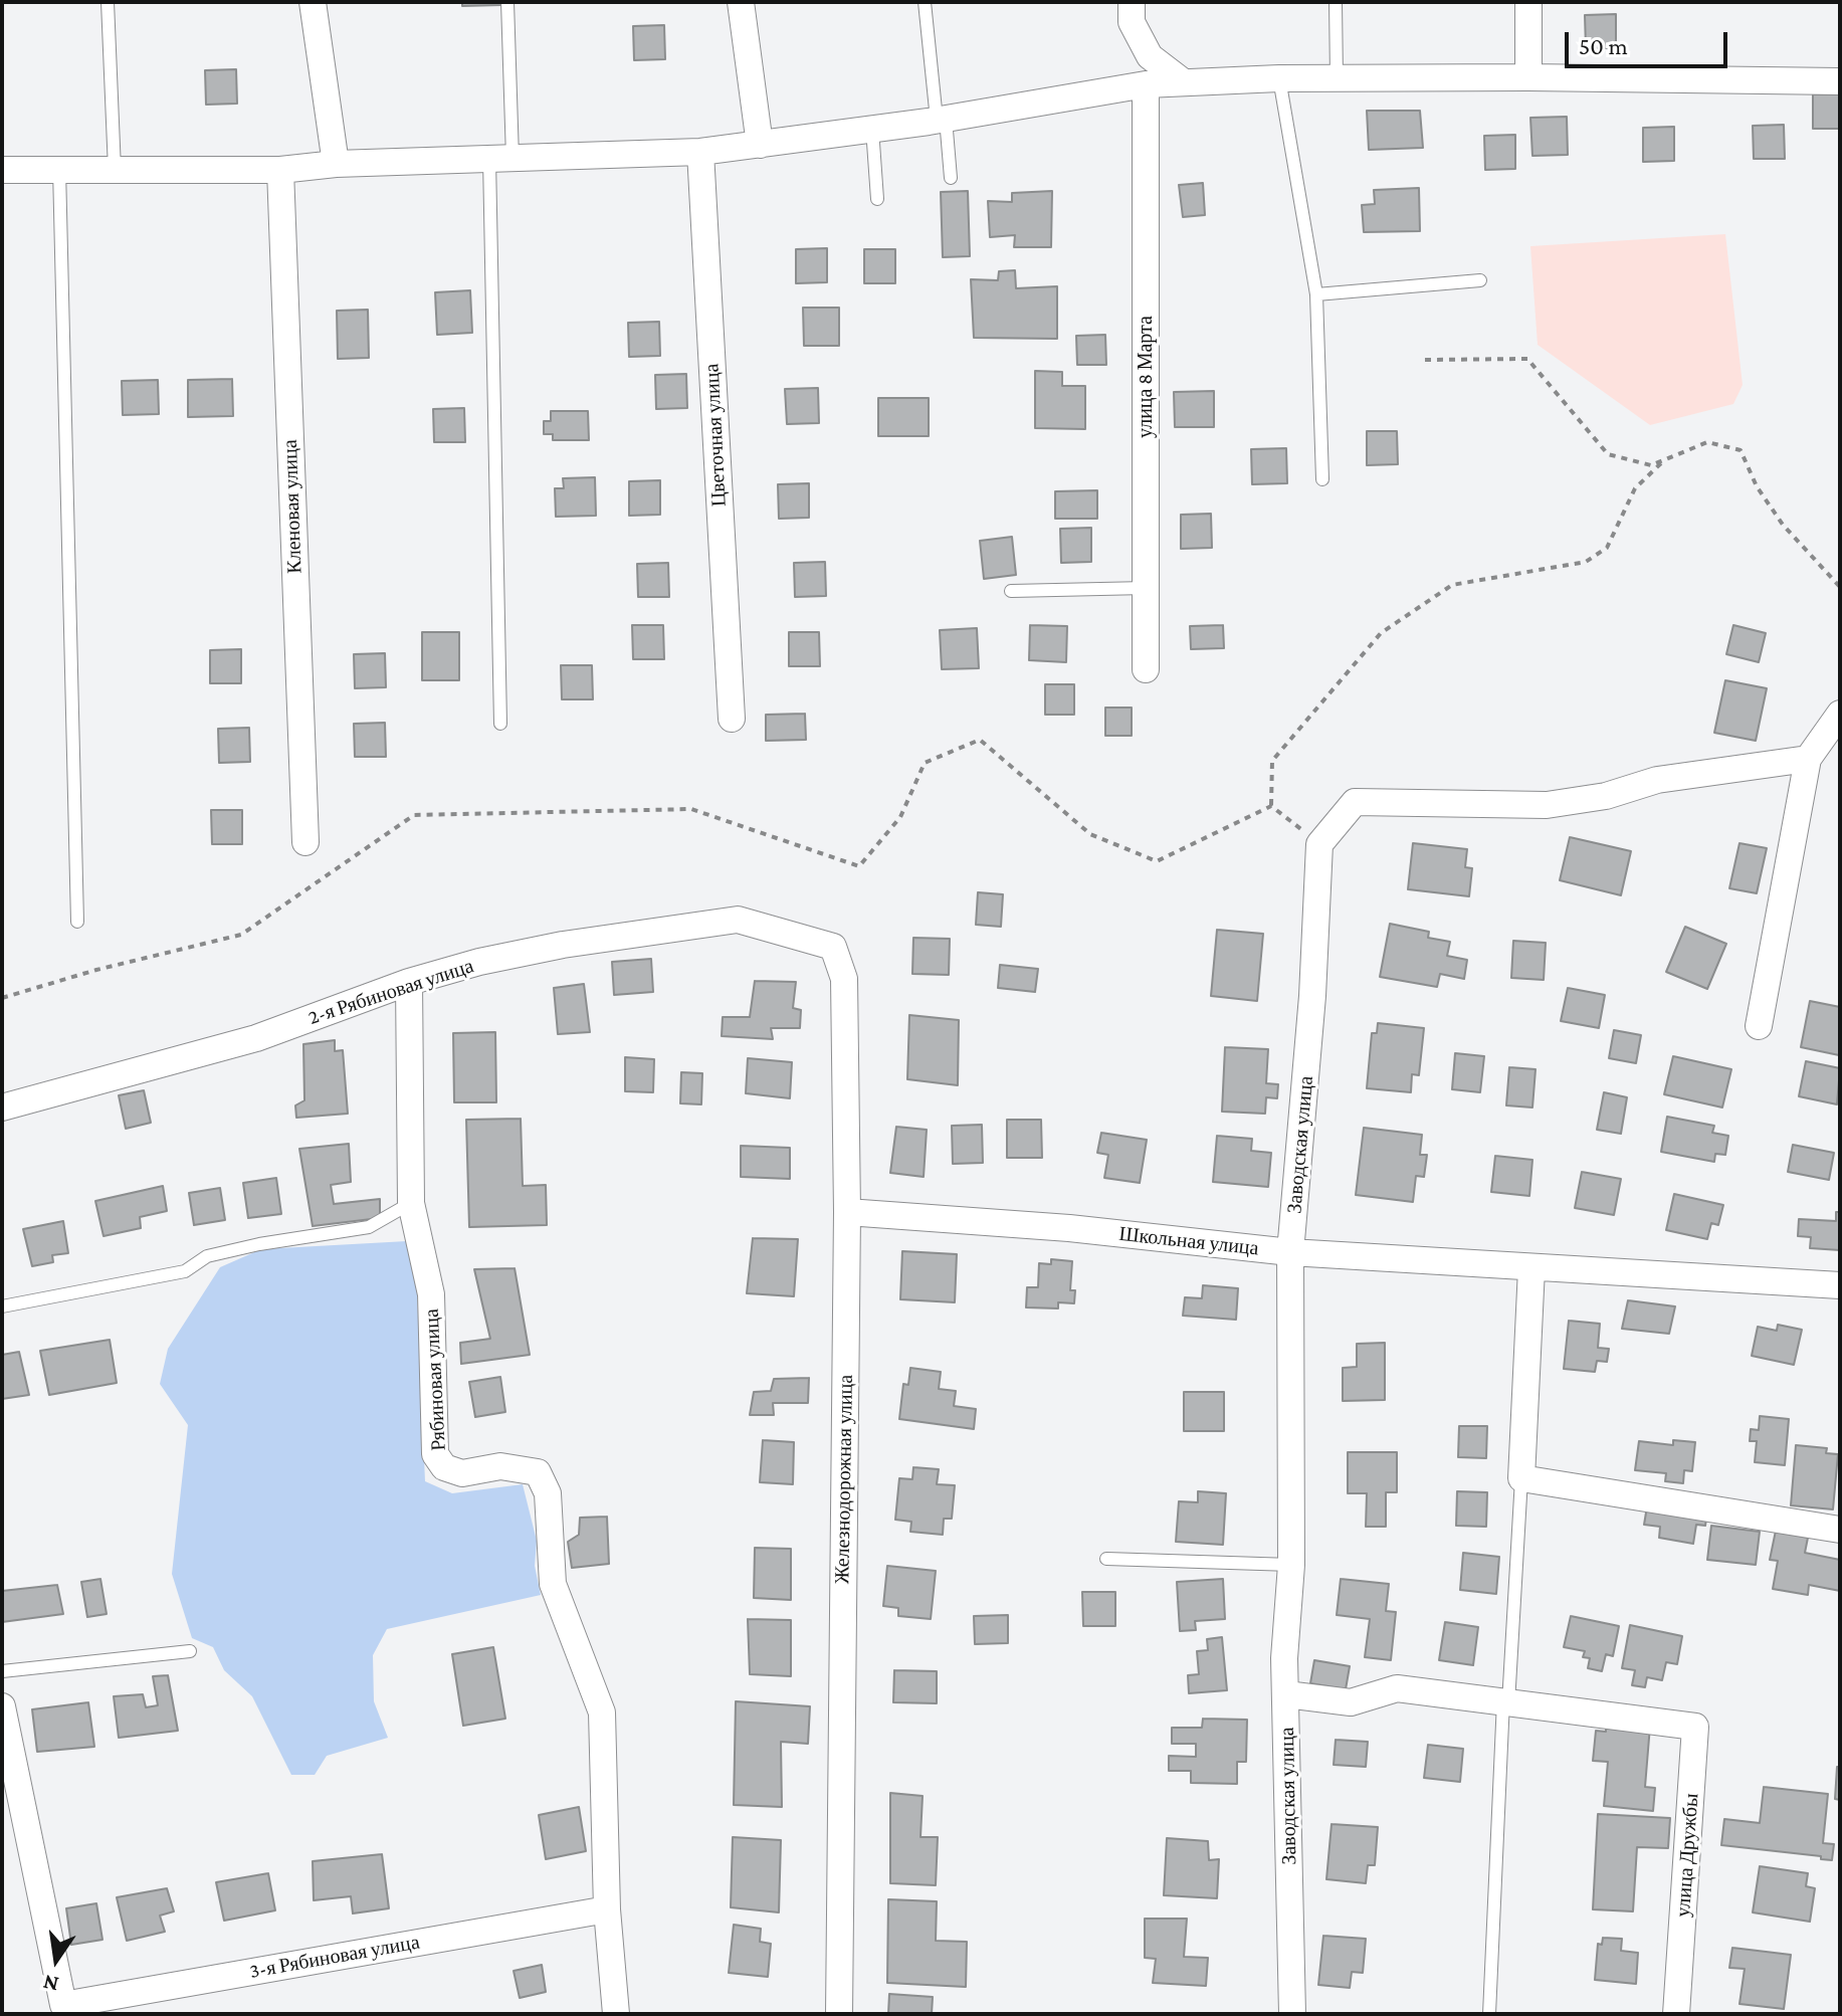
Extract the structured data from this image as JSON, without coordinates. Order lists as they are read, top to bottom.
{
  "streets": {
    "street": [
      "улица 8 Марта",
      "Цветочная улица",
      "Кленовая улица",
      "2-я Рябиновая улица",
      "Заводская улица",
      "Школьная улица",
      "Рябиновая улица",
      "Железнодорожная улица",
      "улица Дружбы",
      "3-я Рябиновая улица"
    ]
  },
  "crossings": [
    ["2-я Рябиновая улица", "Рябиновая улица"],
    ["2-я Рябиновая улица", "Железнодорожная улица"],
    ["Заводская улица", "Школьная улица"],
    ["Школьная улица", "Железнодорожная улица"],
    ["Рябиновая улица", "3-я Рябиновая улица"]
  ],
  "scale_bar": "50 m",
  "north": "bottom"
}
